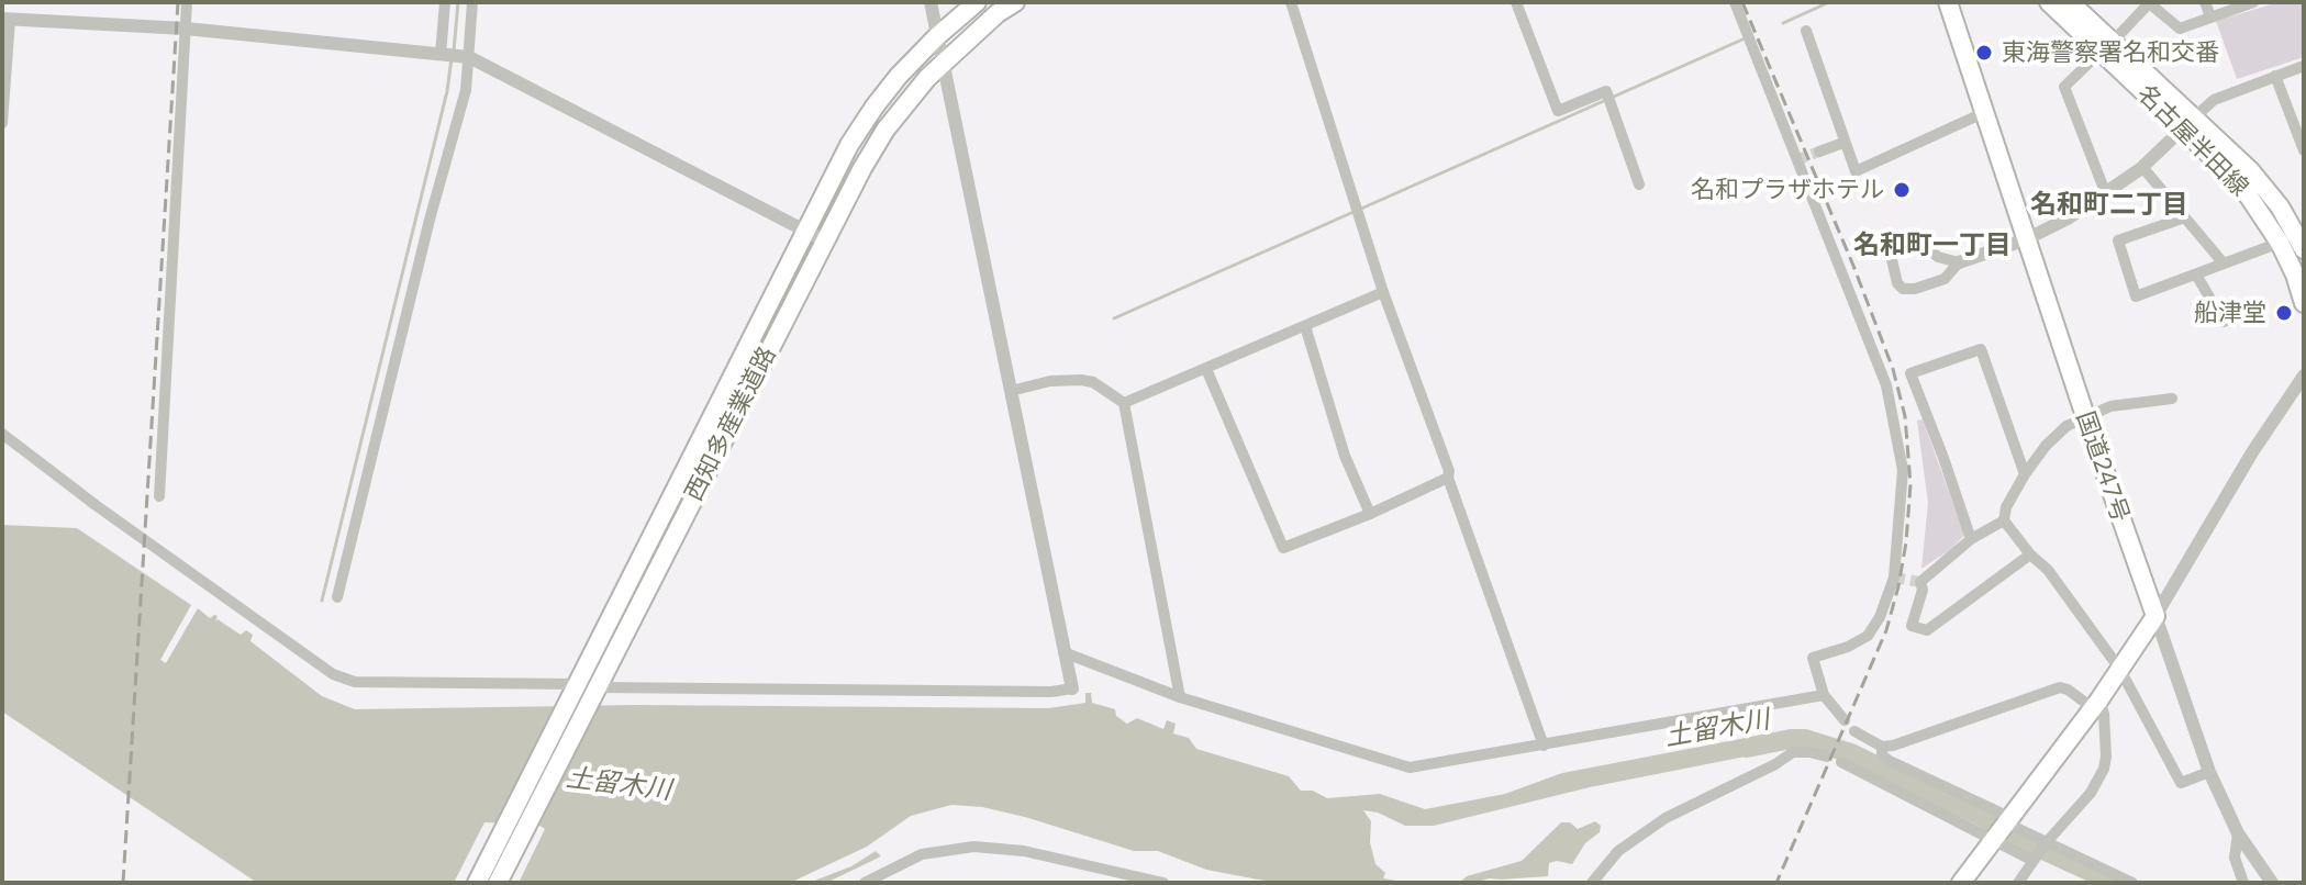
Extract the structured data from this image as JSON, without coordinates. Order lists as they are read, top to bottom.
{
  "streets": {
    "main road": ["名古屋半田線", "西知多産業道路", "国道247号"]
  },
  "districts": ["名和町二丁目", "名和町一丁目"],
  "water": ["土留木川"],
  "places": ["東海警察署名和交番", "名和プラザホテル", "船津堂"]
}
